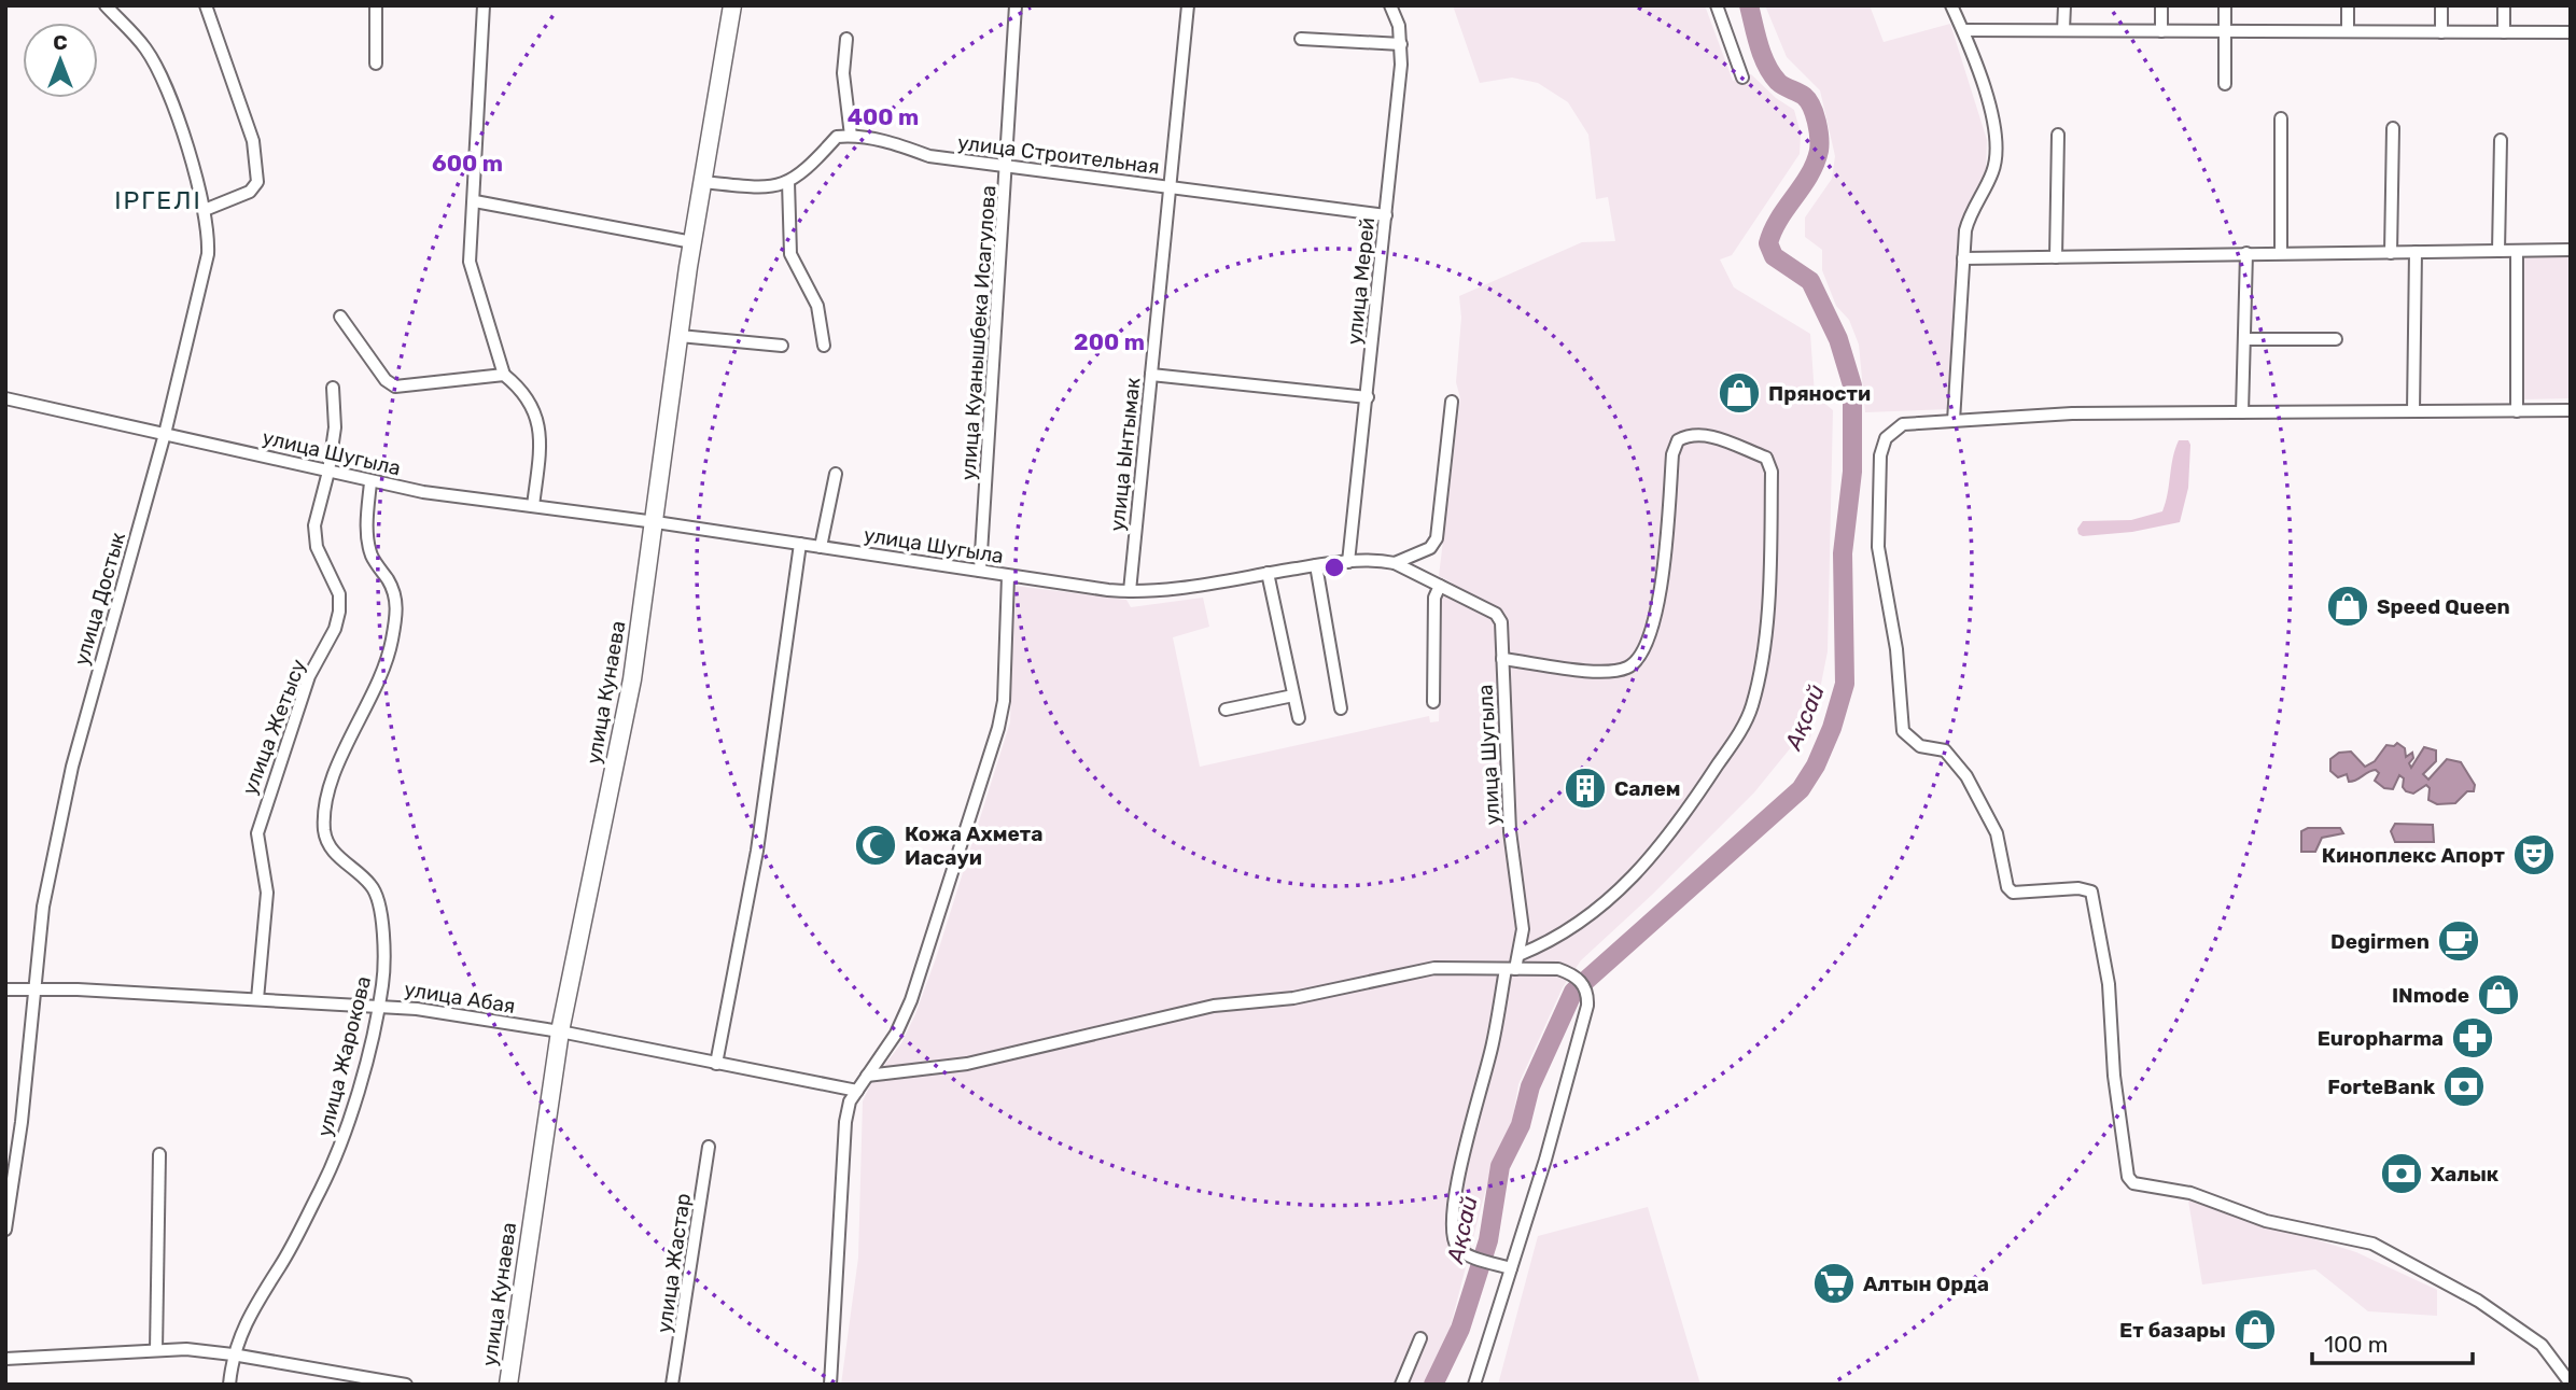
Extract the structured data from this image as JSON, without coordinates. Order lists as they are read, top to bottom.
{
  "streets": {
    "main road": ["улица Кунаева"],
    "street": [
      "улица Строительная",
      "улица Мерей",
      "улица Куанышбека Исагулова",
      "улица Шугыла",
      "улица Ынтымак",
      "улица Достык",
      "улица Жетысу",
      "улица Абая",
      "улица Жарокова",
      "улица Жастар"
    ]
  },
  "crossings": [
    ["улица Строительная", "улица Мерей"],
    ["улица Строительная", "улица Куанышбека Исагулова"],
    ["улица Строительная", "улица Ынтымак"],
    ["улица Мерей", "улица Шугыла"],
    ["улица Куанышбека Исагулова", "улица Шугыла"],
    ["улица Шугыла", "улица Ынтымак"],
    ["улица Шугыла", "улица Достык"],
    ["улица Шугыла", "улица Кунаева"],
    ["улица Шугыла", "улица Жетысу"],
    ["улица Шугыла", "улица Жарокова"],
    ["улица Достык", "улица Абая"],
    ["улица Кунаева", "улица Абая"],
    ["улица Жетысу", "улица Абая"],
    ["улица Абая", "улица Жарокова"]
  ],
  "districts": ["ІРГЕЛІ"],
  "water": ["Ақсай"],
  "places": {
    "shop": [
      "Пряности",
      "Speed Queen",
      "INmode",
      "Ет базары"
    ],
    "building": ["Салем"],
    "mosque": ["Кожа Ахмета Иасауи"],
    "theatre": ["Киноплекс Апорт"],
    "cafe": ["Degirmen"],
    "pharmacy": ["Europharma"],
    "bank": ["ForteBank", "Халык"],
    "supermarket": ["Алтын Орда"]
  },
  "scale_bar": "100 m",
  "north": "top",
  "rings": ["400 m", "600 m", "200 m"]
}
